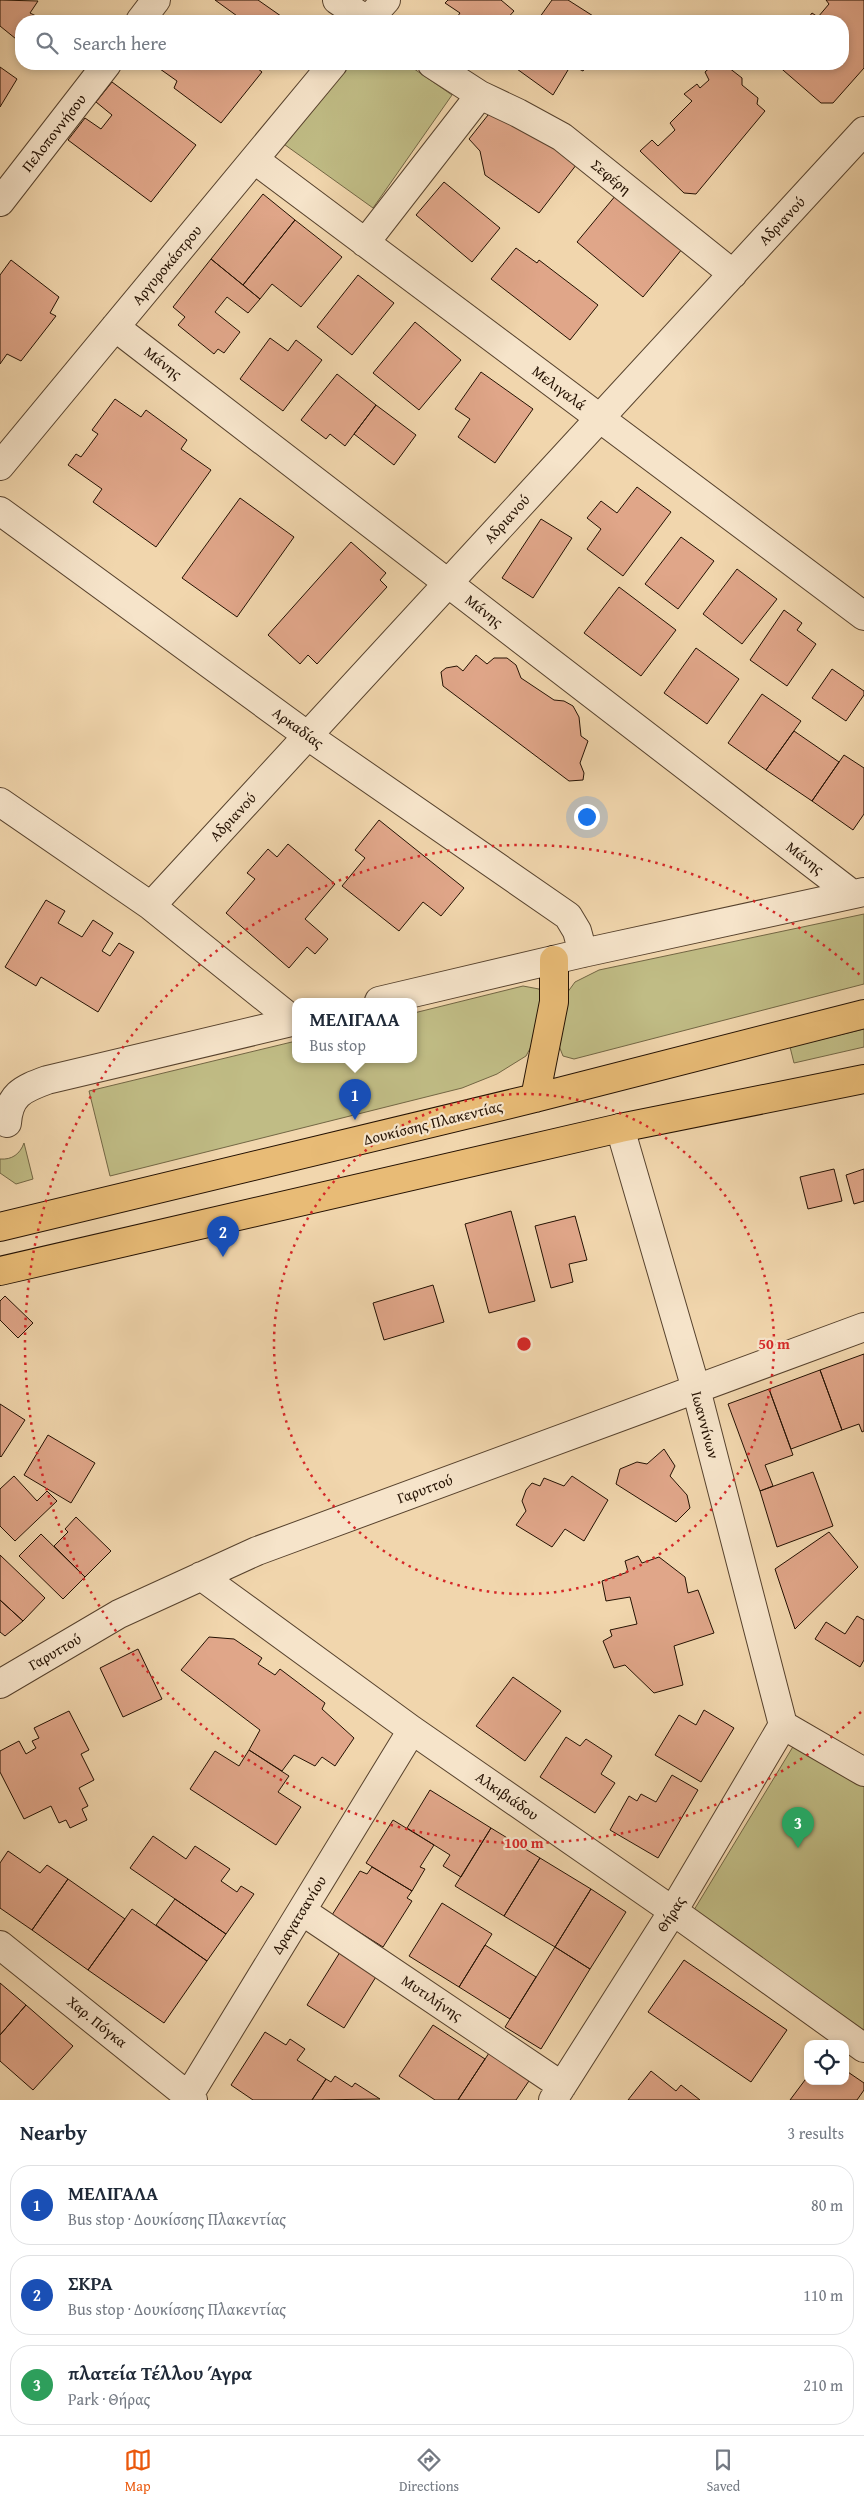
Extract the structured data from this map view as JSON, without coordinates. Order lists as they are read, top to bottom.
{
  "streets": {
    "main road": ["Δουκίσσης Πλακεντίας"],
    "street": [
      "Πελοποννήσου",
      "Σεφέρη",
      "Αδριανού",
      "Αργυροκάστρου",
      "Μάνης",
      "Μελιγαλά",
      "Αρκαδίας",
      "Ιωαννίνων",
      "Γαρυττού",
      "Αλκιβιάδου",
      "Θήρας",
      "Δραγατσανίου",
      "Μυτιλήνης",
      "Χαρ. Πόγκα"
    ]
  },
  "crossings": [
    ["Σεφέρη", "Αδριανού"],
    ["Αδριανού", "Μάνης"],
    ["Αδριανού", "Μελιγαλά"],
    ["Αδριανού", "Αρκαδίας"],
    ["Αργυροκάστρου", "Μάνης"],
    ["Αργυροκάστρου", "Μελιγαλά"],
    ["Ιωαννίνων", "Γαρυττού"],
    ["Ιωαννίνων", "Θήρας"],
    ["Γαρυττού", "Αλκιβιάδου"],
    ["Αλκιβιάδου", "Θήρας"],
    ["Αλκιβιάδου", "Δραγατσανίου"],
    ["Θήρας", "Μυτιλήνης"],
    ["Δραγατσανίου", "Μυτιλήνης"],
    ["Δραγατσανίου", "Χαρ. Πόγκα"]
  ],
  "page": {
    "search": "Search here",
    "popup": ["ΜΕΛΙΓΑΛΑ", "Bus stop"],
    "pins": ["1", "2", "3"],
    "heading": ["Nearby", "3 results"],
    "list": [
      {
        "mark": "1",
        "name": "ΜΕΛΙΓΑΛΑ",
        "note": "Bus stop · Δουκίσσης Πλακεντίας",
        "value": "80 m"
      },
      {
        "mark": "2",
        "name": "ΣΚΡΑ",
        "note": "Bus stop · Δουκίσσης Πλακεντίας",
        "value": "110 m"
      },
      {
        "mark": "3",
        "name": "πλατεία Τέλλου Άγρα",
        "note": "Park · Θήρας",
        "value": "210 m"
      }
    ],
    "nav": ["Map", "Directions", "Saved"]
  },
  "rings": ["50 m", "100 m"]
}
